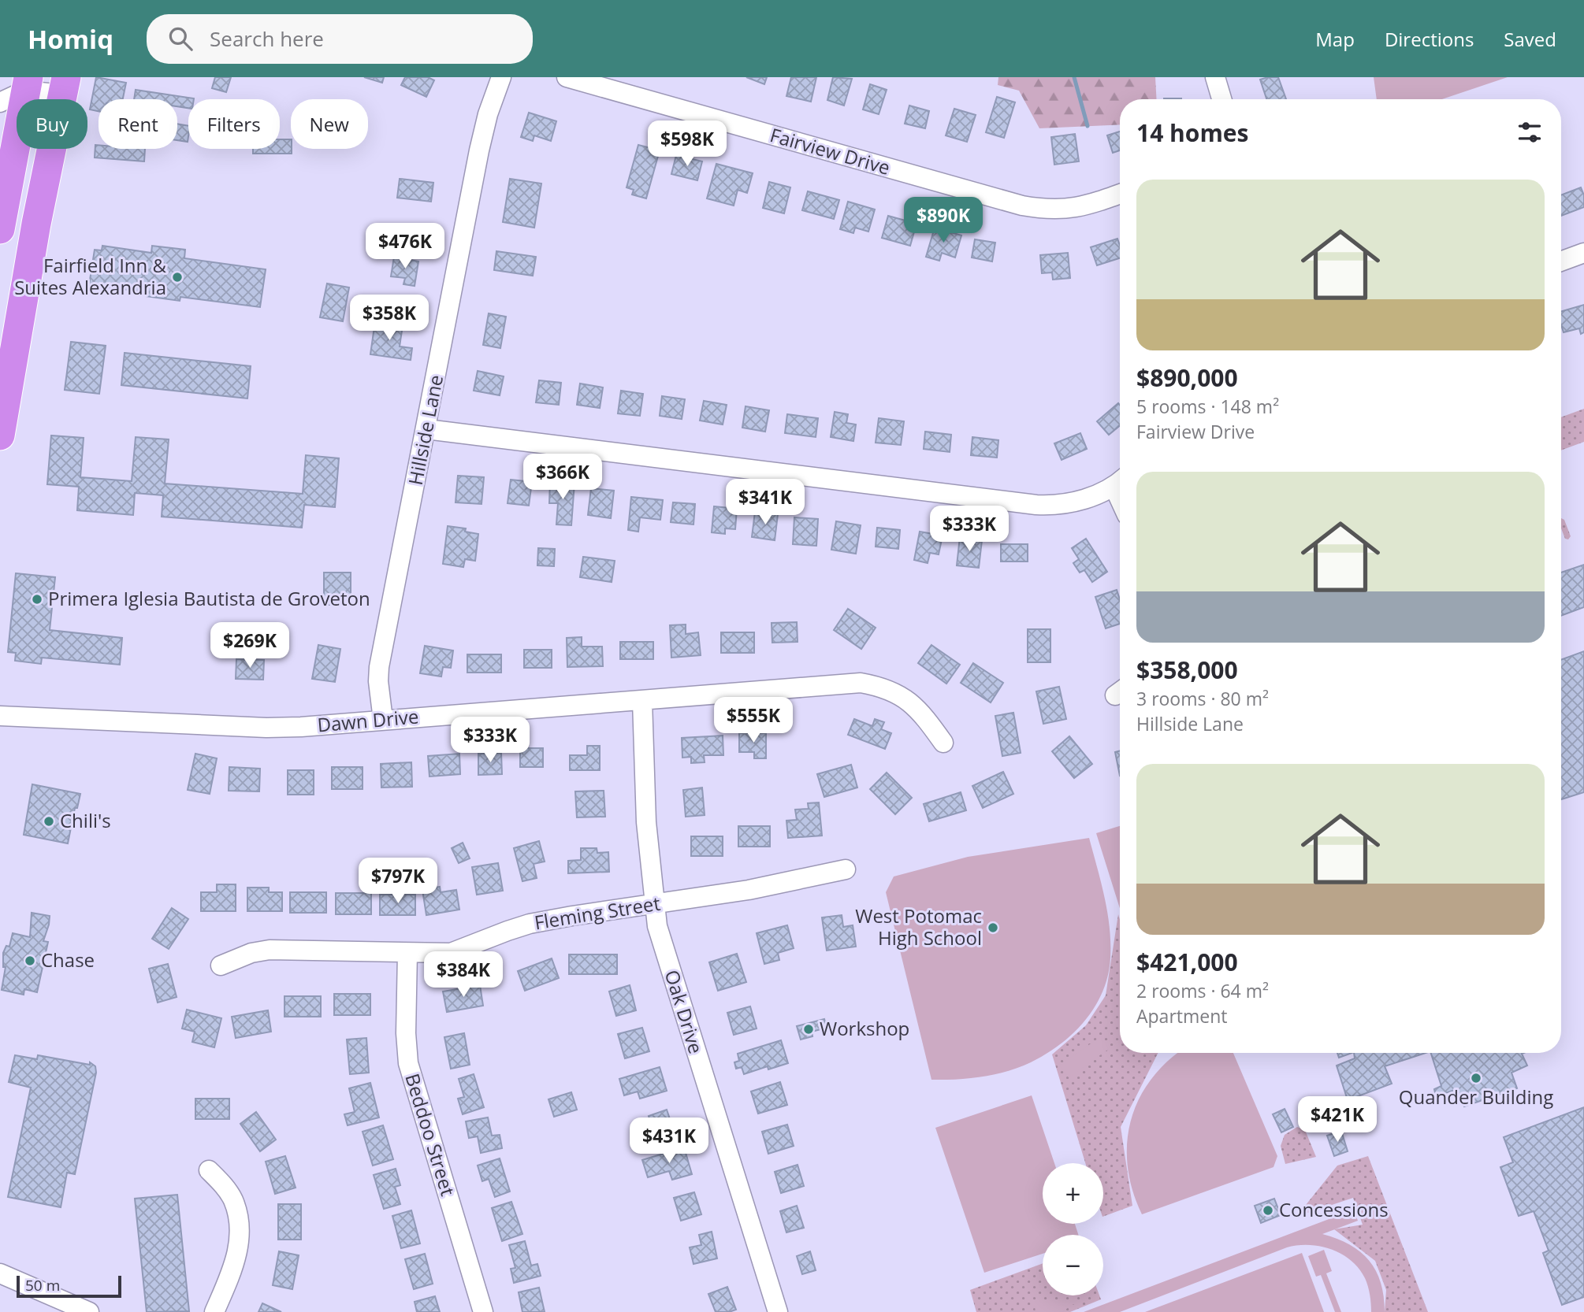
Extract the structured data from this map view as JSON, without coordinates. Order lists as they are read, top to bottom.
{
  "streets": {
    "street": [
      "Fairview Drive",
      "Hillside Lane",
      "Dawn Drive",
      "Fleming Street",
      "Oak Drive",
      "Beddoo Street"
    ]
  },
  "crossings": [
    ["Hillside Lane", "Dawn Drive"],
    ["Dawn Drive", "Oak Drive"],
    ["Fleming Street", "Oak Drive"],
    ["Fleming Street", "Beddoo Street"]
  ],
  "places": [
    "Fairfield Inn & Suites Alexandria",
    "Primera Iglesia Bautista de Groveton",
    "Chili's",
    "West Potomac High School",
    "Chase",
    "Workshop",
    "Quander Building",
    "Concessions"
  ],
  "scale_bar": "50 m",
  "page": {
    "header": "Homiq",
    "search": "Search here",
    "nav": ["Map", "Directions", "Saved"],
    "chip": [
      "Buy",
      "Rent",
      "Filters",
      "New"
    ],
    "heading": "14 homes",
    "price": [
      "$598K",
      "$890K",
      "$476K",
      "$358K",
      "$366K",
      "$341K",
      "$333K",
      "$269K",
      "$555K",
      "$333K",
      "$797K",
      "$384K",
      "$421K",
      "$431K"
    ],
    "list": [
      {
        "name": "$890,000",
        "note": "5 rooms · 148 m² · Fairview Drive"
      },
      {
        "name": "$358,000",
        "note": "3 rooms · 80 m² · Hillside Lane"
      },
      {
        "name": "$421,000",
        "note": "2 rooms · 64 m² · Apartment"
      }
    ],
    "map_buttons": ["+", "−"],
    "scale": "50 m"
  }
}
